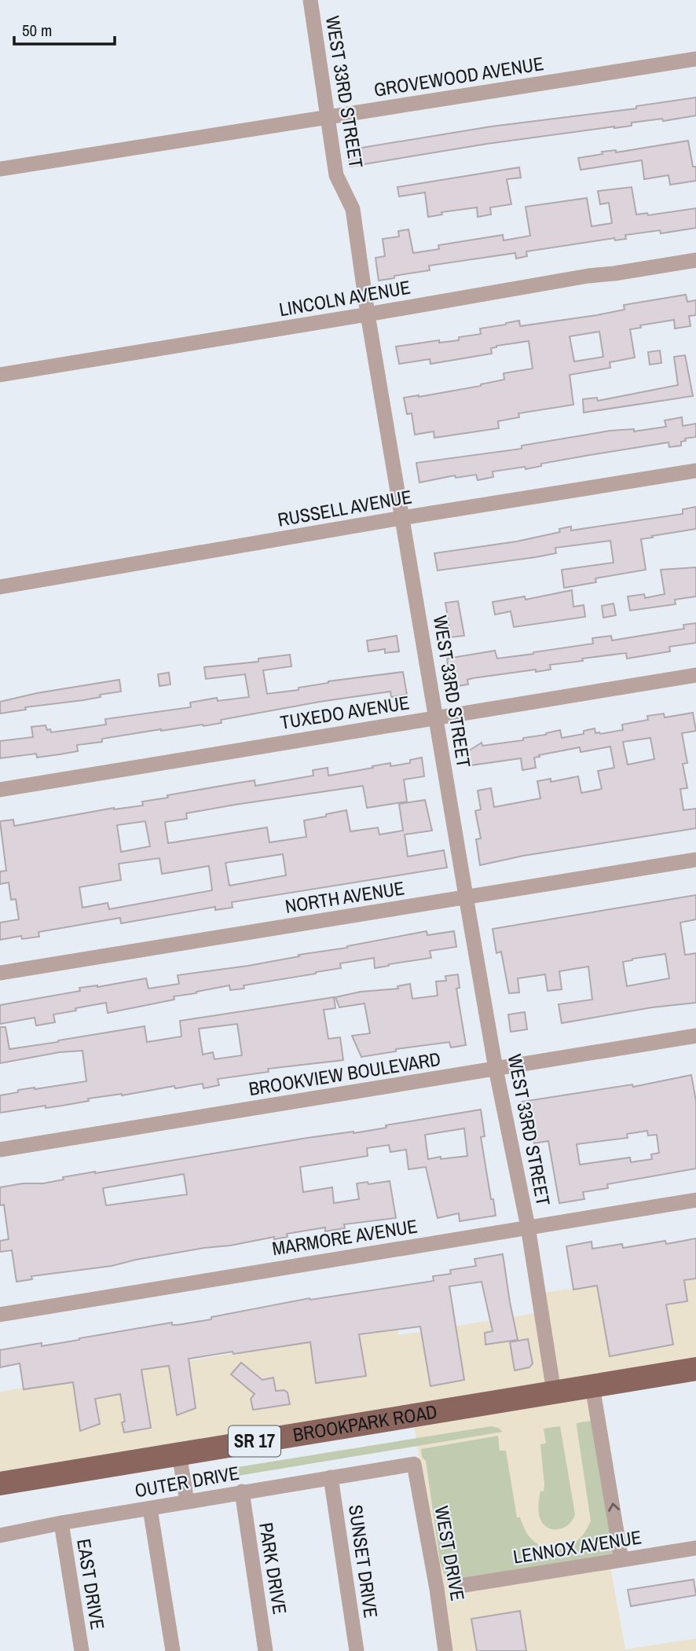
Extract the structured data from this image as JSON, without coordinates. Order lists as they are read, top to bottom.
{
  "streets": {
    "main road": ["BROOKPARK ROAD", "SR 17"],
    "street": [
      "GROVEWOOD AVENUE",
      "WEST 33RD STREET",
      "LINCOLN AVENUE",
      "RUSSELL AVENUE",
      "TUXEDO AVENUE",
      "NORTH AVENUE",
      "BROOKVIEW BOULEVARD",
      "MARMORE AVENUE",
      "OUTER DRIVE",
      "LENNOX AVENUE",
      "WEST DRIVE",
      "SUNSET DRIVE",
      "PARK DRIVE",
      "EAST DRIVE"
    ]
  },
  "crossings": [
    ["GROVEWOOD AVENUE", "WEST 33RD STREET"],
    ["WEST 33RD STREET", "LINCOLN AVENUE"],
    ["WEST 33RD STREET", "RUSSELL AVENUE"],
    ["WEST 33RD STREET", "TUXEDO AVENUE"],
    ["WEST 33RD STREET", "NORTH AVENUE"],
    ["WEST 33RD STREET", "BROOKVIEW BOULEVARD"],
    ["WEST 33RD STREET", "MARMORE AVENUE"],
    ["WEST 33RD STREET", "BROOKPARK ROAD"],
    ["OUTER DRIVE", "WEST DRIVE"],
    ["OUTER DRIVE", "SUNSET DRIVE"],
    ["OUTER DRIVE", "PARK DRIVE"],
    ["OUTER DRIVE", "EAST DRIVE"]
  ],
  "scale_bar": "50 m"
}
